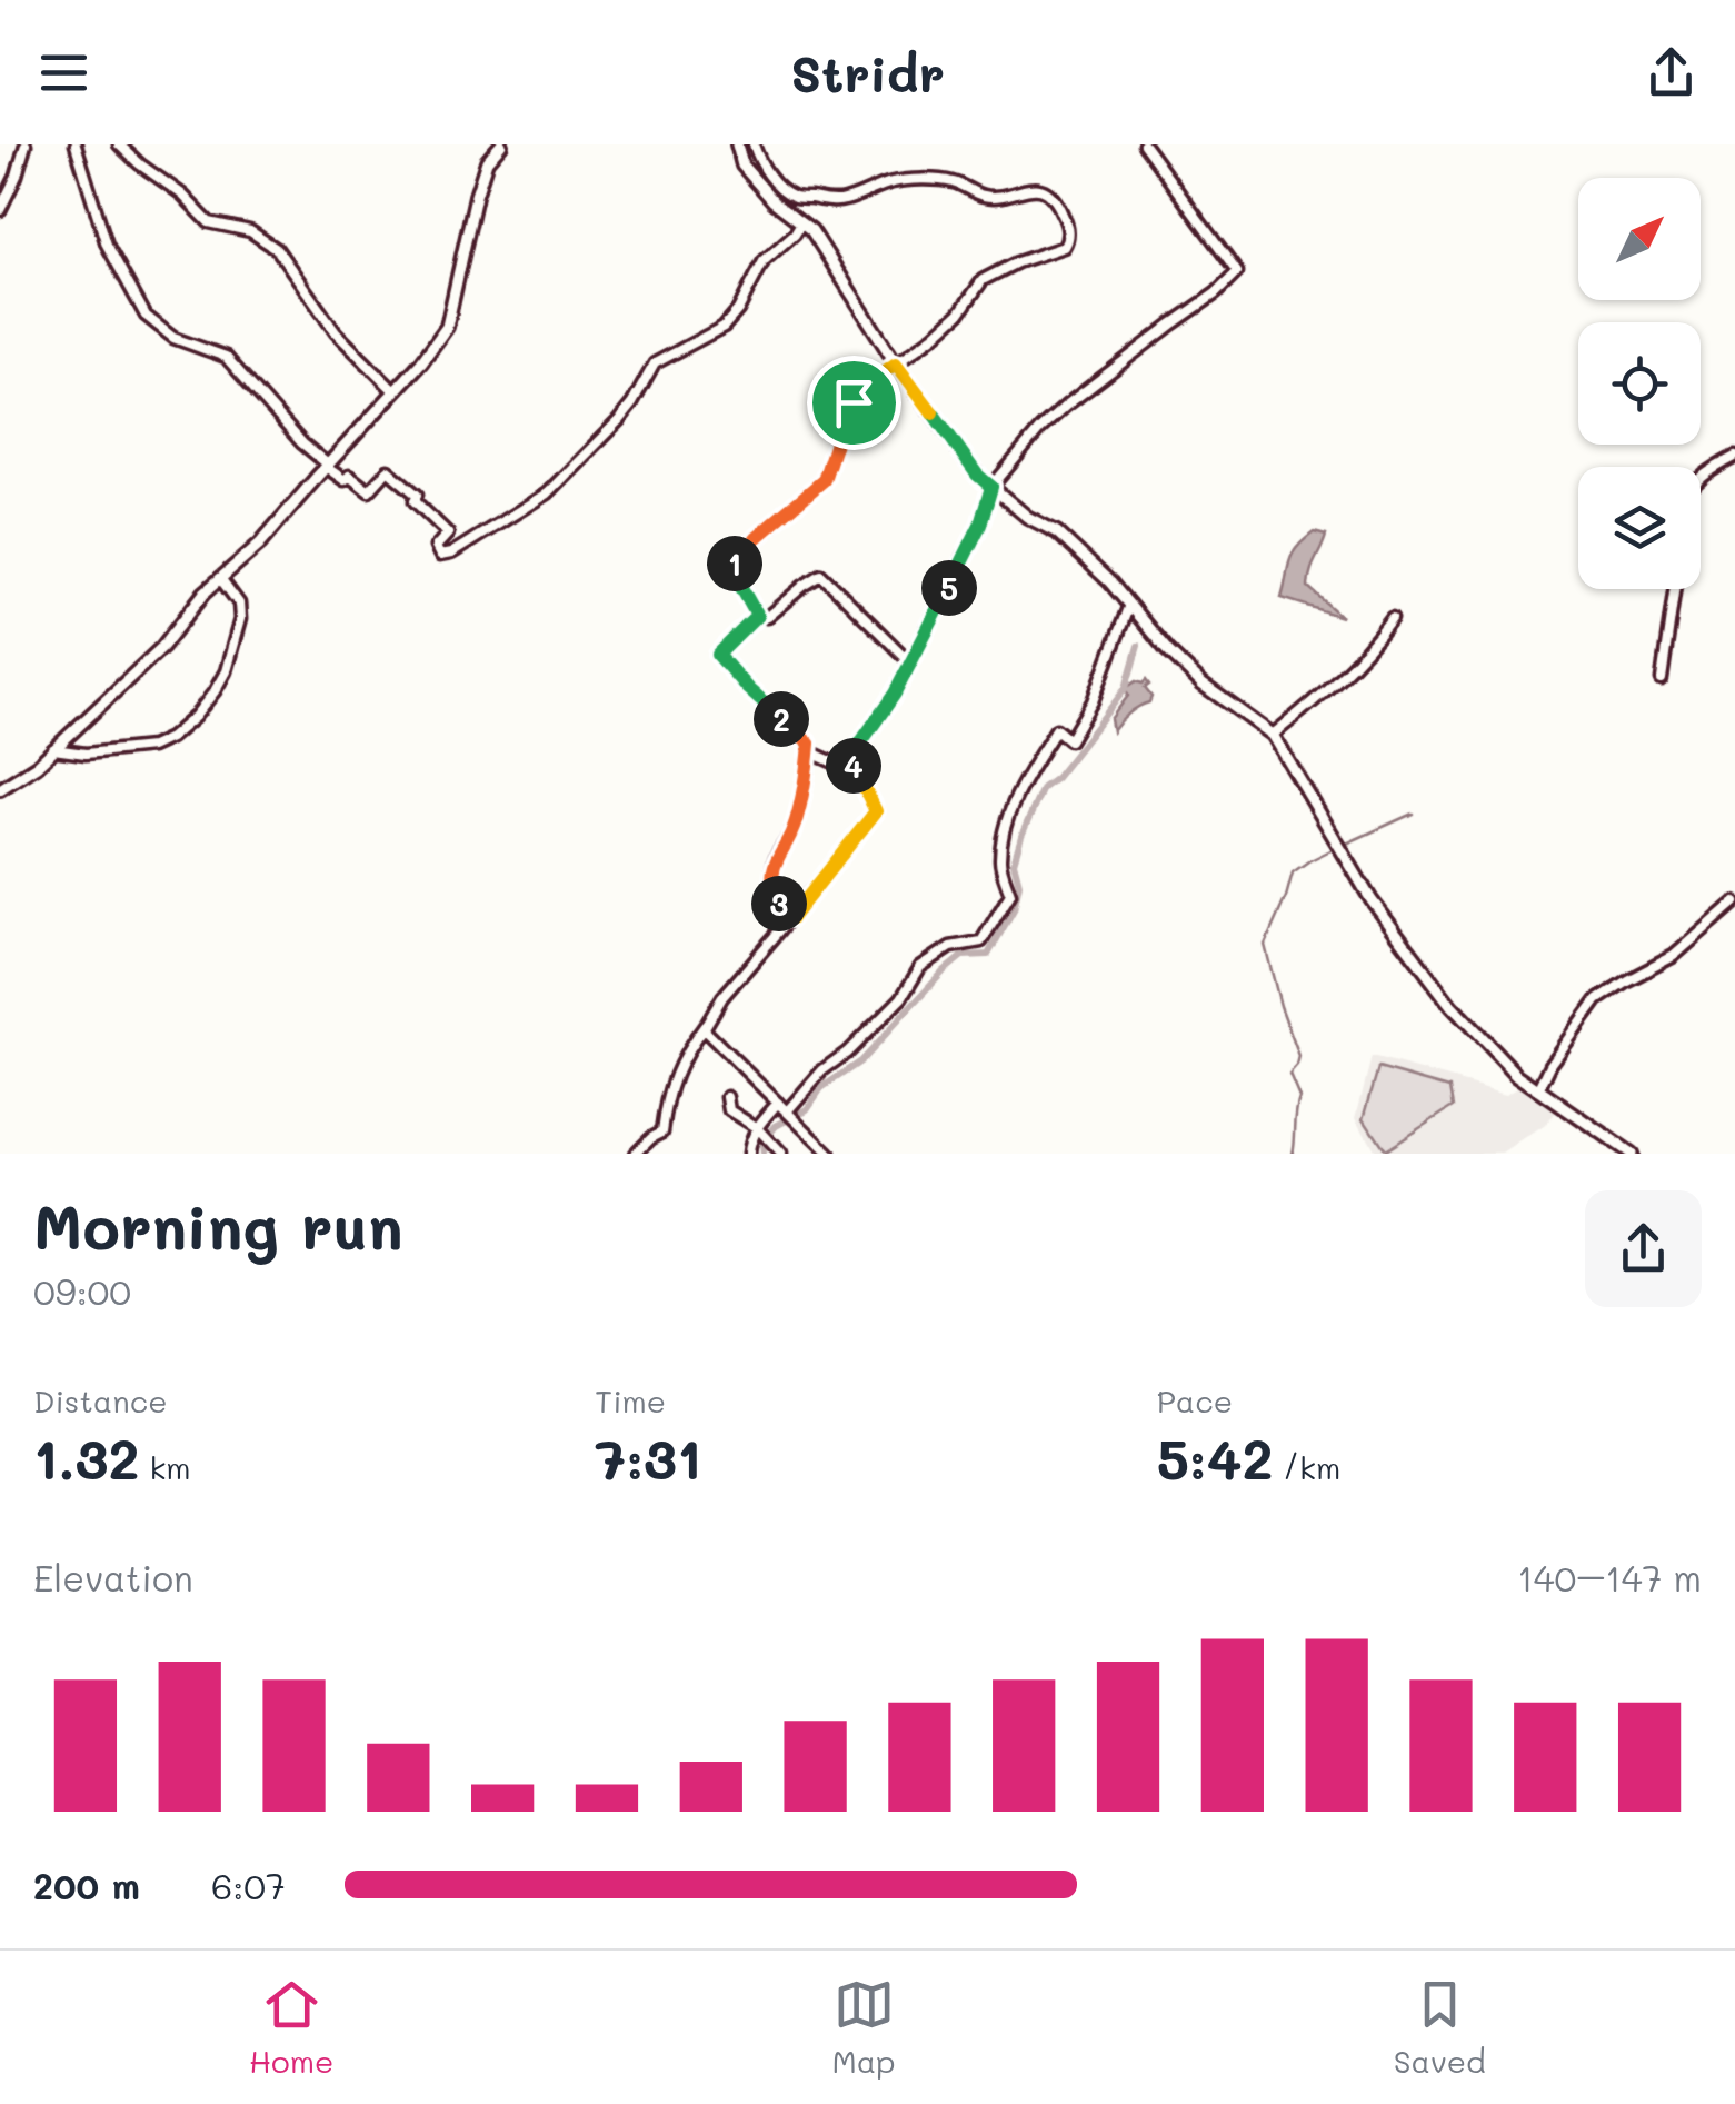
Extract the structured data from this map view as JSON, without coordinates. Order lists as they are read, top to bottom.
{
  "north": "top right",
  "page": {
    "header": "Stridr",
    "pins": [
      "1",
      "5",
      "2",
      "4",
      "3"
    ],
    "heading": ["Morning run", "09:00"],
    "stats": [
      ["Distance", "1.32 km"],
      ["Time", "7:31"],
      ["Pace", "5:42 /km"]
    ],
    "chart": ["Elevation", "140–147 m"],
    "list": [
      {
        "name": "200 m",
        "note": "6:07"
      }
    ],
    "tabs": ["Home", "Map", "Saved"]
  }
}
